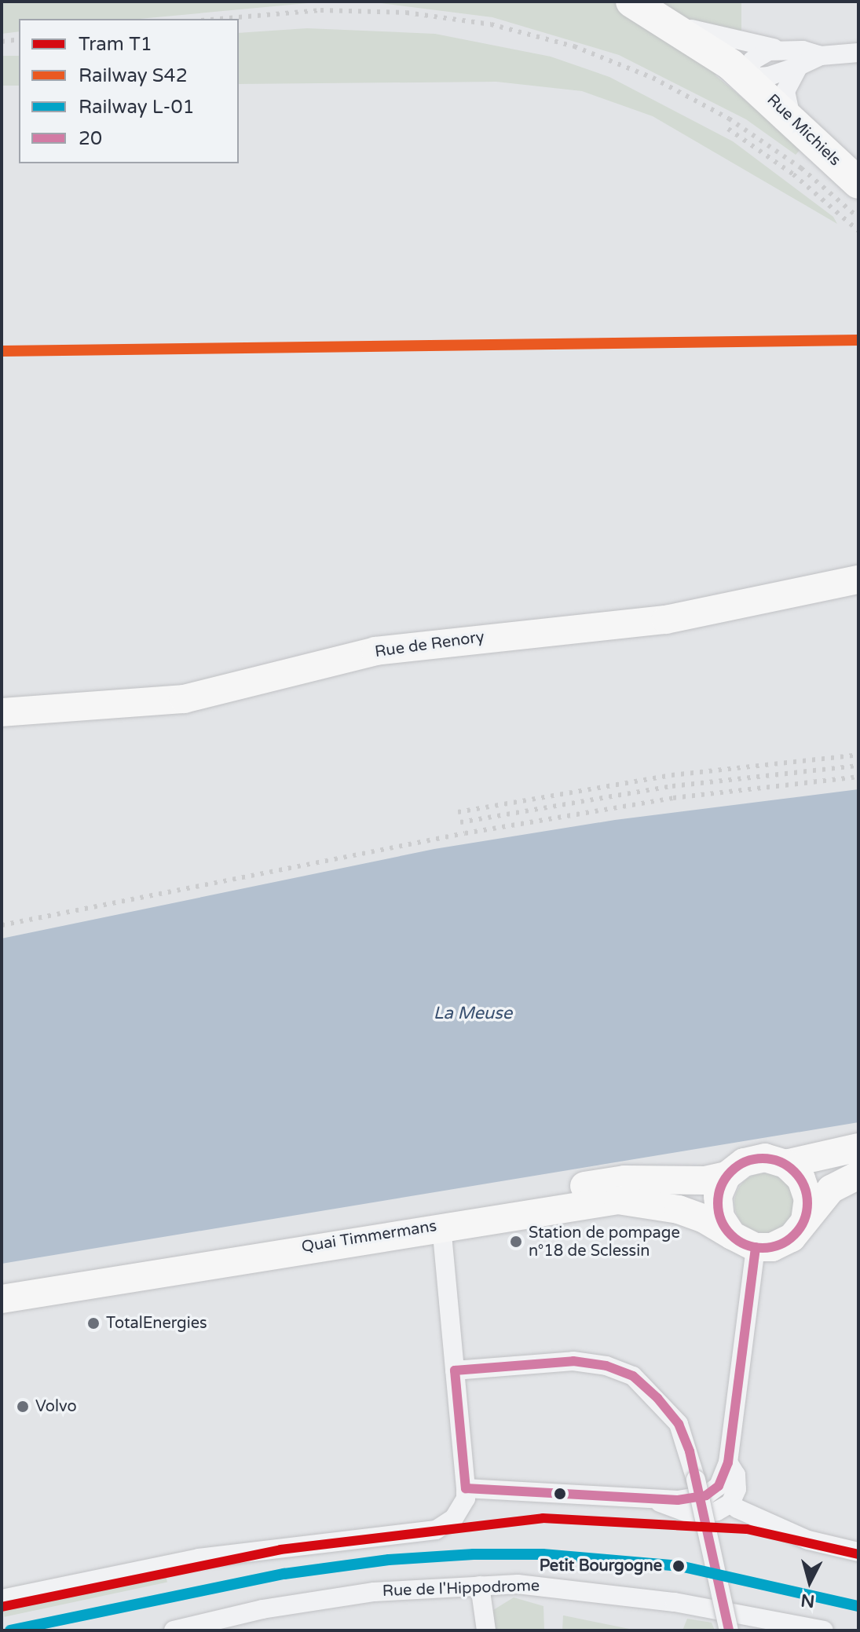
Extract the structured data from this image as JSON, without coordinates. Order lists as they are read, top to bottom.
{
  "streets": {
    "main road": ["Rue Michiels", "Rue de Renory", "Quai Timmermans"],
    "street": ["Rue de l'Hippodrome"]
  },
  "water": ["La Meuse"],
  "places": [
    "Station de pompage n°18 de Sclessin",
    "TotalEnergies",
    "Volvo",
    "Petit Bourgogne"
  ],
  "lines": [
    "rail line S42",
    "transit line 20",
    "tram line T1",
    "rail line L-01"
  ],
  "legend": [
    "Tram T1",
    "Railway S42",
    "Railway L-01",
    "20"
  ],
  "north": "bottom"
}
